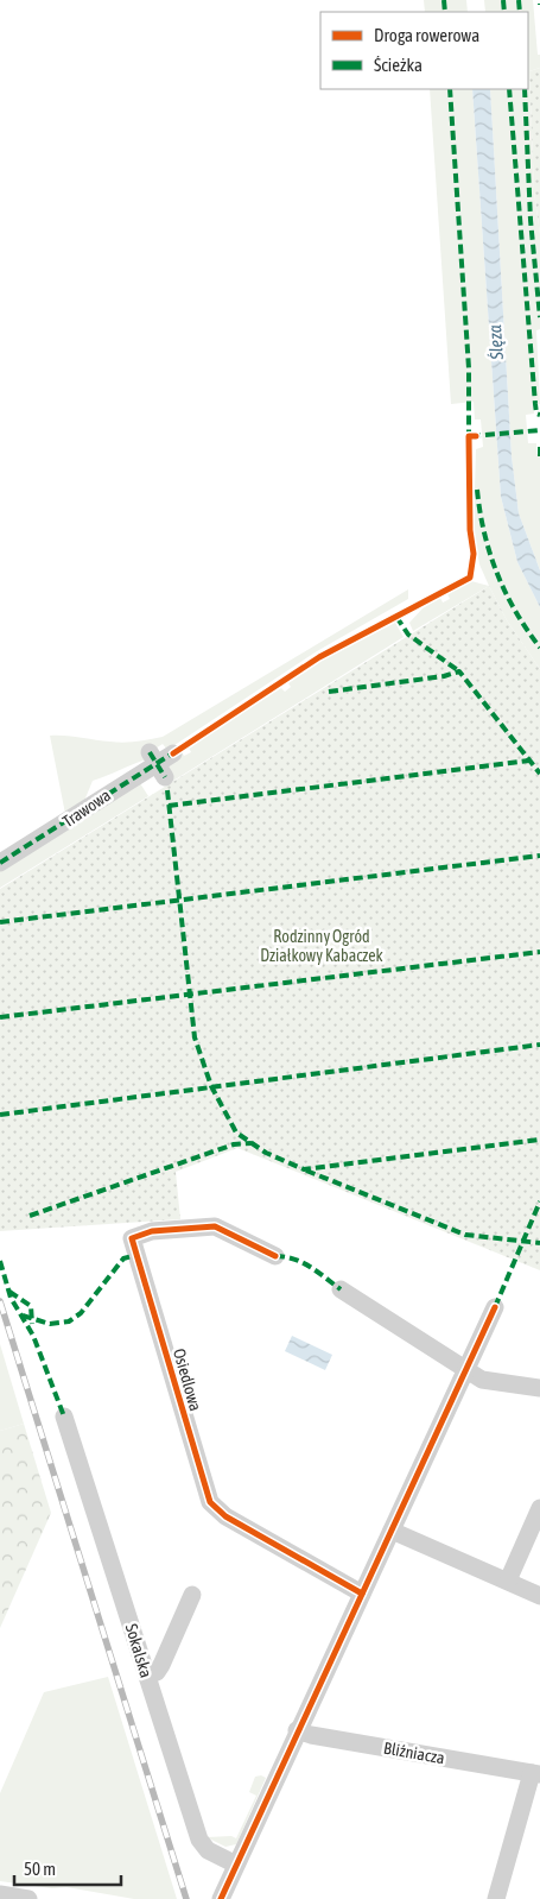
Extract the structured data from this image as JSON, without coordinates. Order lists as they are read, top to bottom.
{
  "streets": {
    "street": [
      "Trawowa",
      "Osiedlowa",
      "Sokalska",
      "Bliźniacza"
    ]
  },
  "water": ["Ślęza"],
  "parks": ["Rodzinny Ogród Działkowy Kabaczek"],
  "legend": ["Droga rowerowa", "Ścieżka"],
  "scale_bar": "50 m"
}
